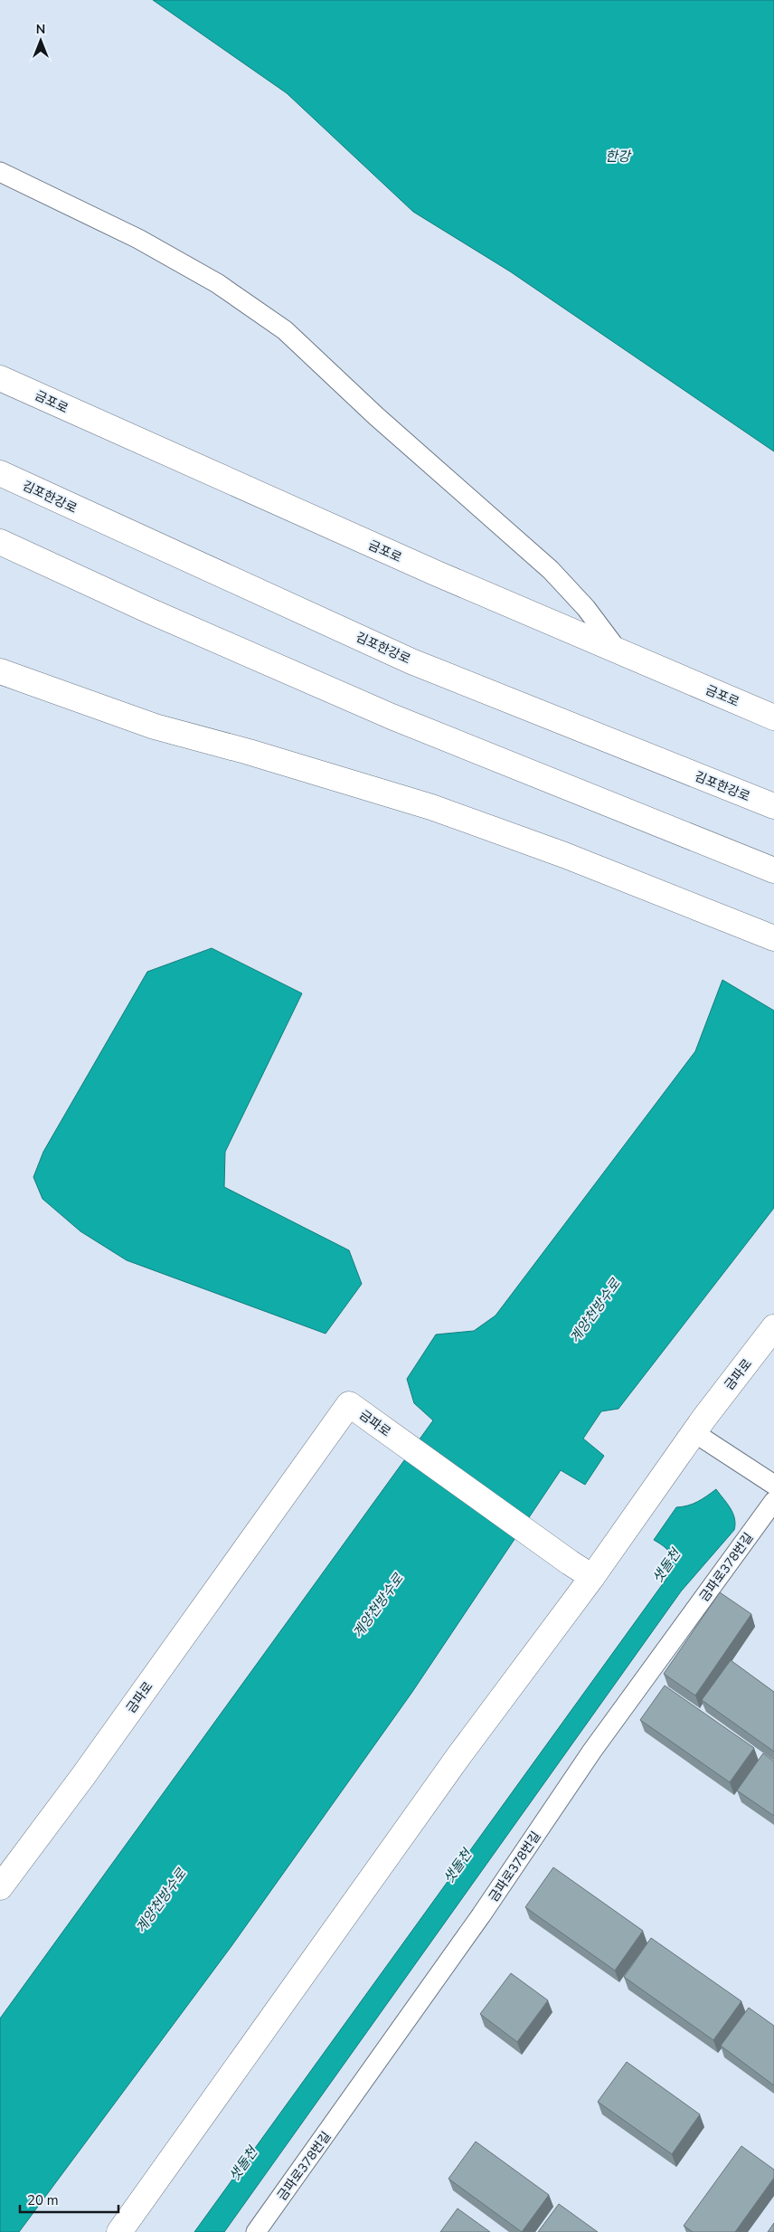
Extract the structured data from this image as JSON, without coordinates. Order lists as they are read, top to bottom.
{
  "streets": {
    "main road": ["금포로", "김포한강로", "금파로"],
    "lane": ["금파로378번길"]
  },
  "water": ["한강", "계양천방수로", "샛돌천"],
  "scale_bar": "20 m",
  "north": "top"
}
